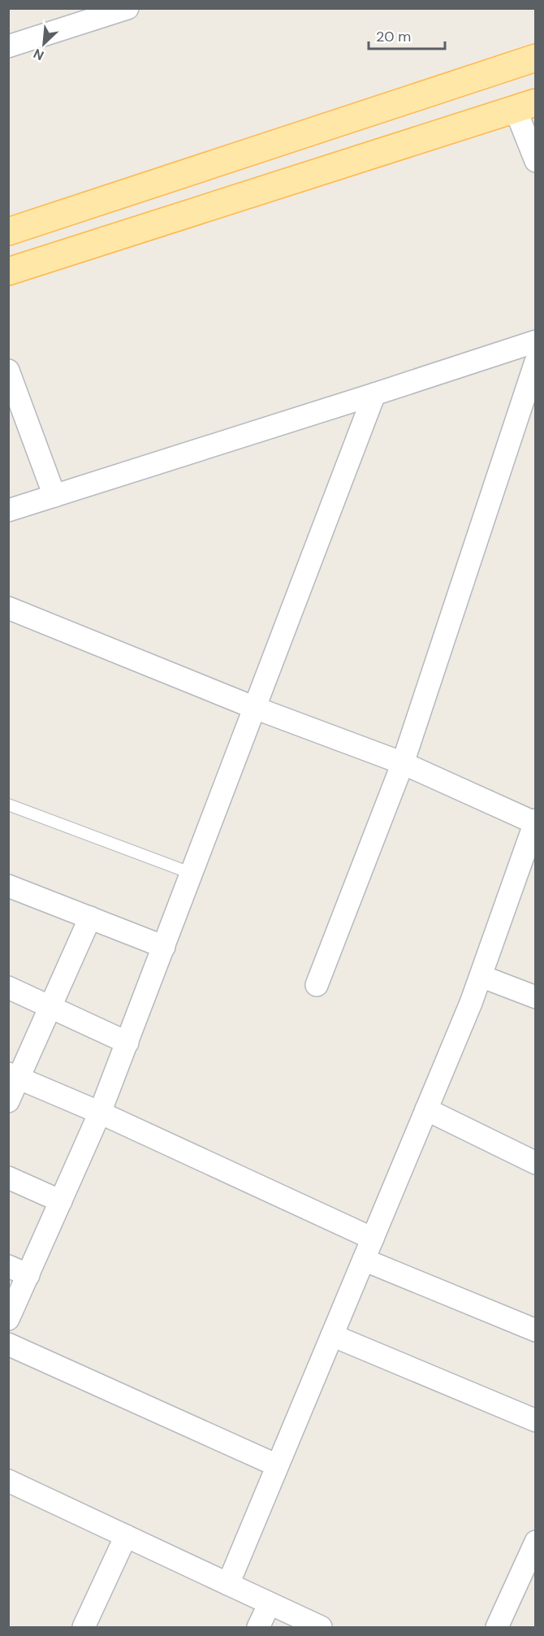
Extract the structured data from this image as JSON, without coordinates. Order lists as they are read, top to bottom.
{
  "scale_bar": "20 m",
  "north": "bottom left"
}
